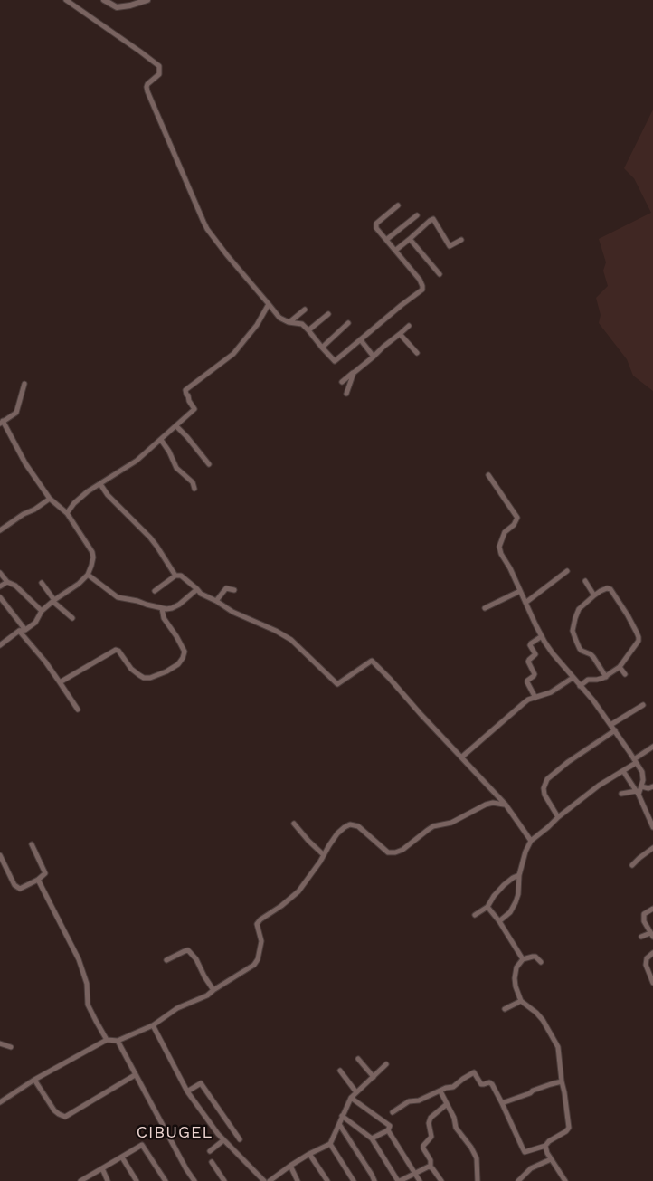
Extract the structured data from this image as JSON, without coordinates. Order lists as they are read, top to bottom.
{
  "districts": ["CIBUGEL"]
}
